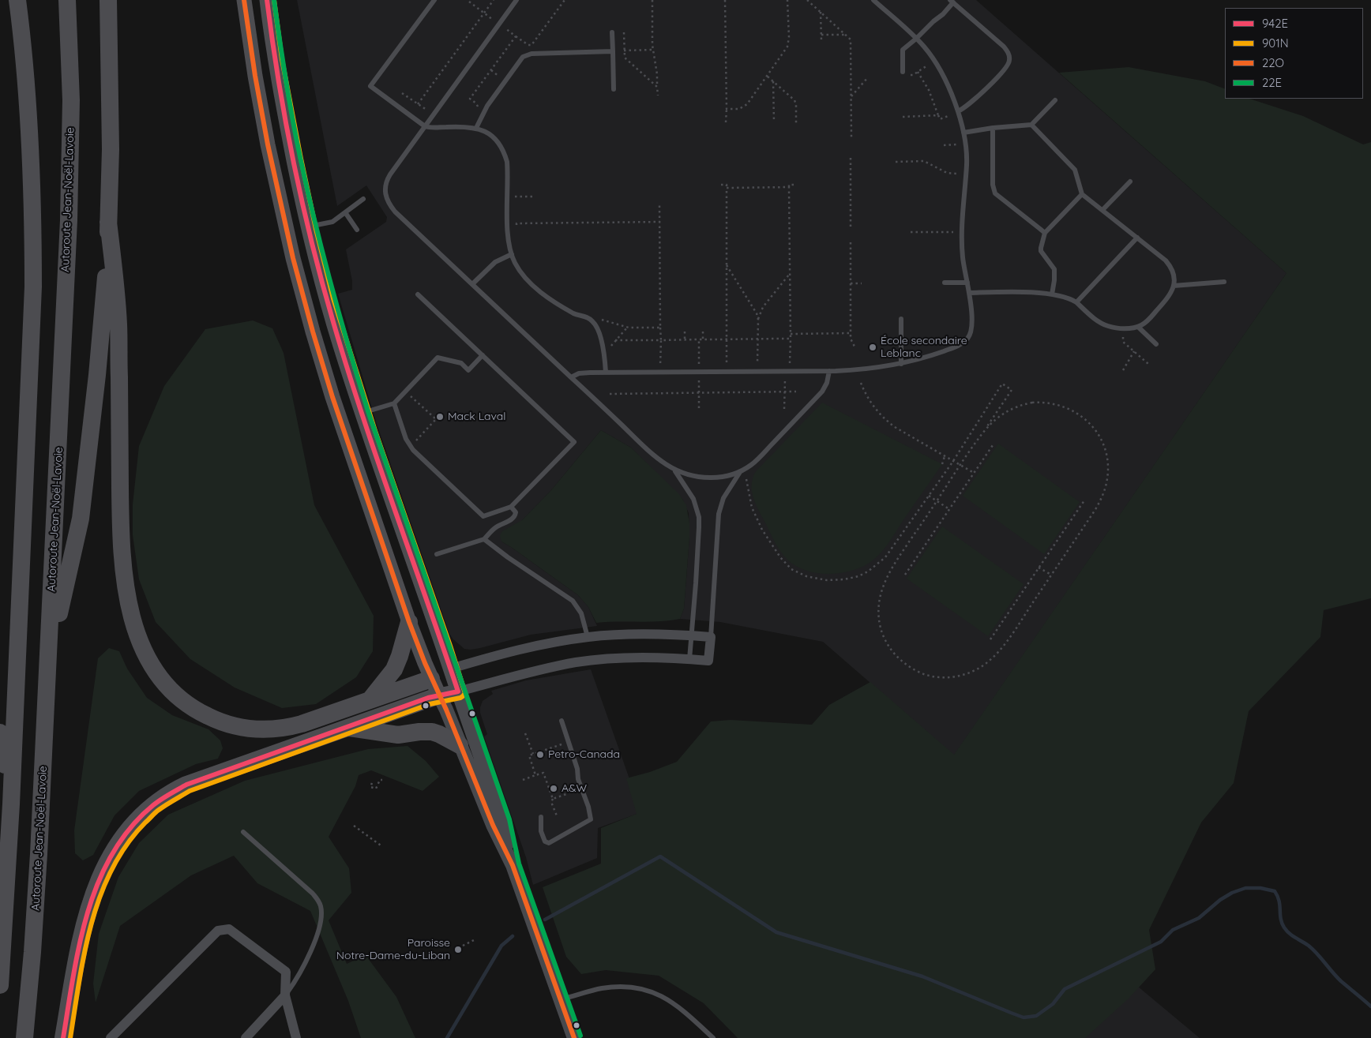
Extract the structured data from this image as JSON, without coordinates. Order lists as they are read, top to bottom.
{
  "streets": {
    "highway": ["Autoroute Jean-Noël-Lavoie"]
  },
  "places": [
    "École secondaire Leblanc",
    "Mack Laval",
    "Petro-Canada",
    "A&W",
    "Paroisse Notre-Dame-du-Liban"
  ],
  "lines": [
    "transit line 942E",
    "transit line 901N",
    "transit line 22O",
    "transit line 22E"
  ],
  "legend": [
    "942E",
    "901N",
    "22O",
    "22E"
  ]
}
